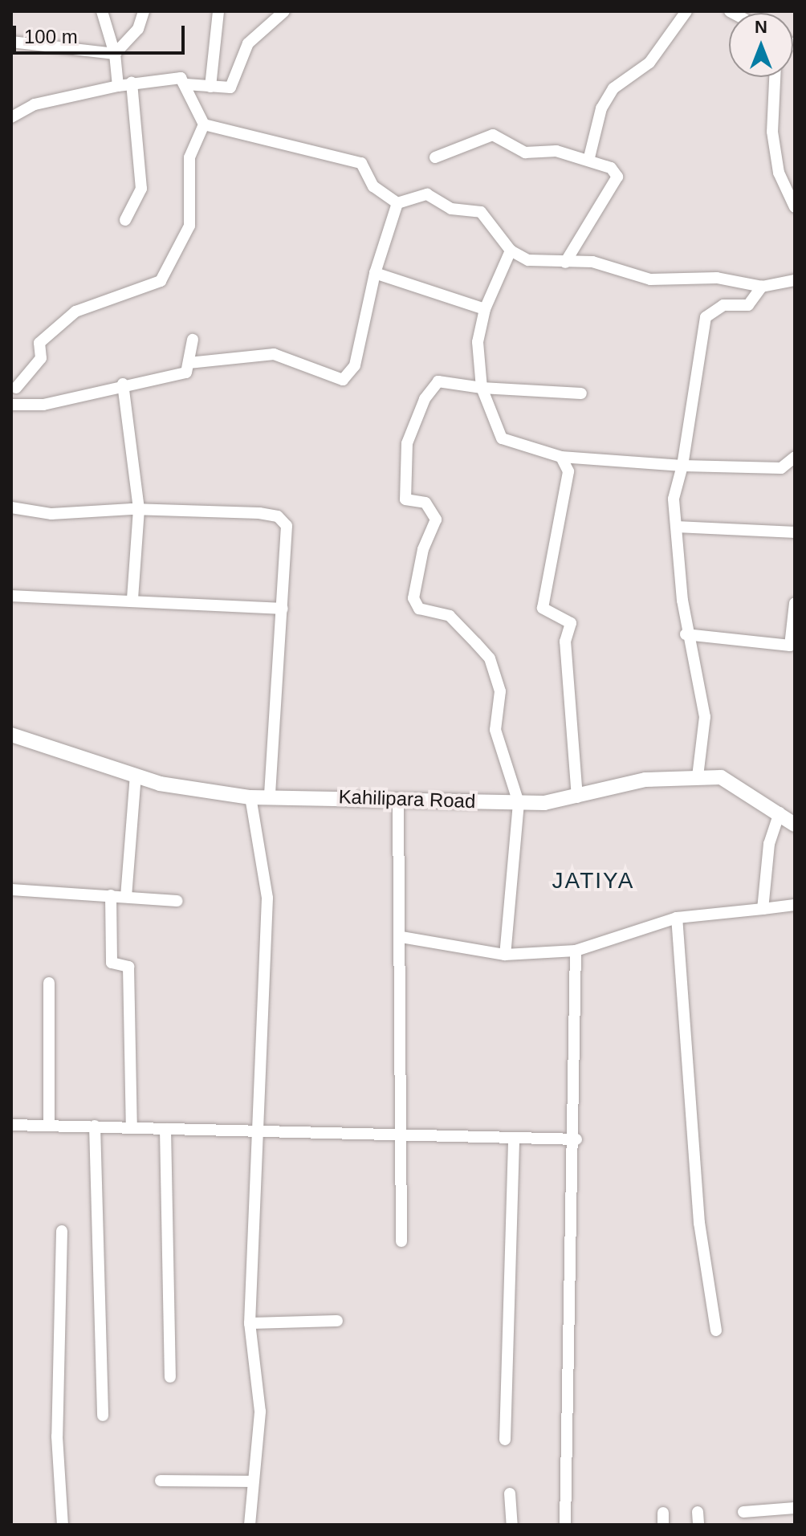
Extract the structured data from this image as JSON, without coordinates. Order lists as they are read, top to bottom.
{
  "streets": {
    "main road": ["Kahilipara Road"]
  },
  "districts": ["JATIYA"],
  "scale_bar": "100 m",
  "north": "top"
}
